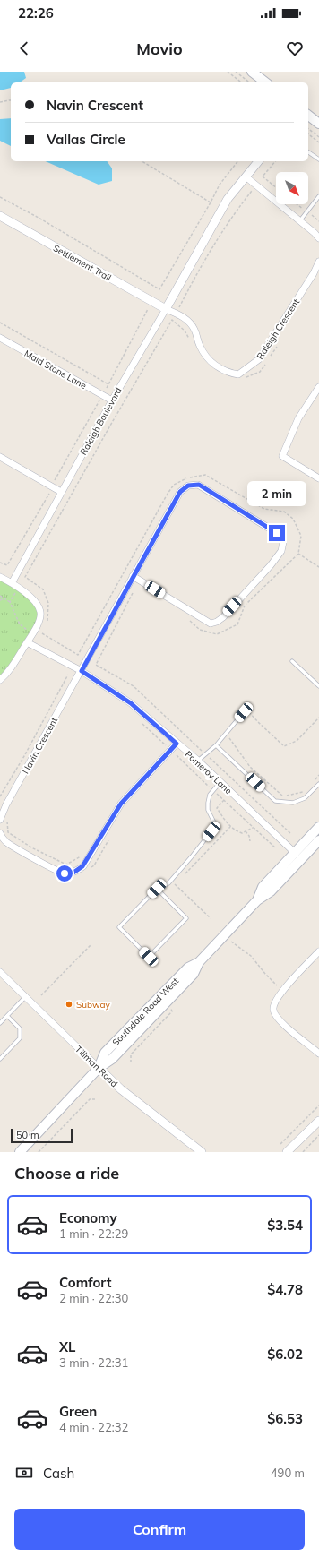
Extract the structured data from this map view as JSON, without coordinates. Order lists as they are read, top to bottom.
{
  "streets": {
    "main road": ["Southdale Road West"],
    "street": [
      "Settlement Trail",
      "Raleigh Crescent",
      "Maid Stone Lane",
      "Raleigh Boulevard",
      "Navin Crescent",
      "Pomeroy Lane",
      "Tillman Road"
    ]
  },
  "crossings": [
    ["Settlement Trail", "Raleigh Crescent"],
    ["Settlement Trail", "Raleigh Boulevard"],
    ["Raleigh Crescent", "Raleigh Boulevard"],
    ["Maid Stone Lane", "Raleigh Boulevard"],
    ["Navin Crescent", "Pomeroy Lane"],
    ["Pomeroy Lane", "Southdale Road West"],
    ["Southdale Road West", "Tillman Road"]
  ],
  "places": ["Subway"],
  "scale_bar": "50 m",
  "north": "bottom right",
  "page": {
    "status": "22:26",
    "header": "Movio",
    "banner": ["Navin Crescent", "Vallas Circle"],
    "bubble": "2 min",
    "scale": "50 m",
    "heading": "Choose a ride",
    "list": [
      {
        "name": "Economy",
        "note": "1 min · 22:29",
        "value": "$3.54"
      },
      {
        "name": "Comfort",
        "note": "2 min · 22:30",
        "value": "$4.78"
      },
      {
        "name": "XL",
        "note": "3 min · 22:31",
        "value": "$6.02"
      },
      {
        "name": "Green",
        "note": "4 min · 22:32",
        "value": "$6.53"
      }
    ],
    "pay": ["Cash", "490 m"],
    "buttons": "Confirm"
  }
}
